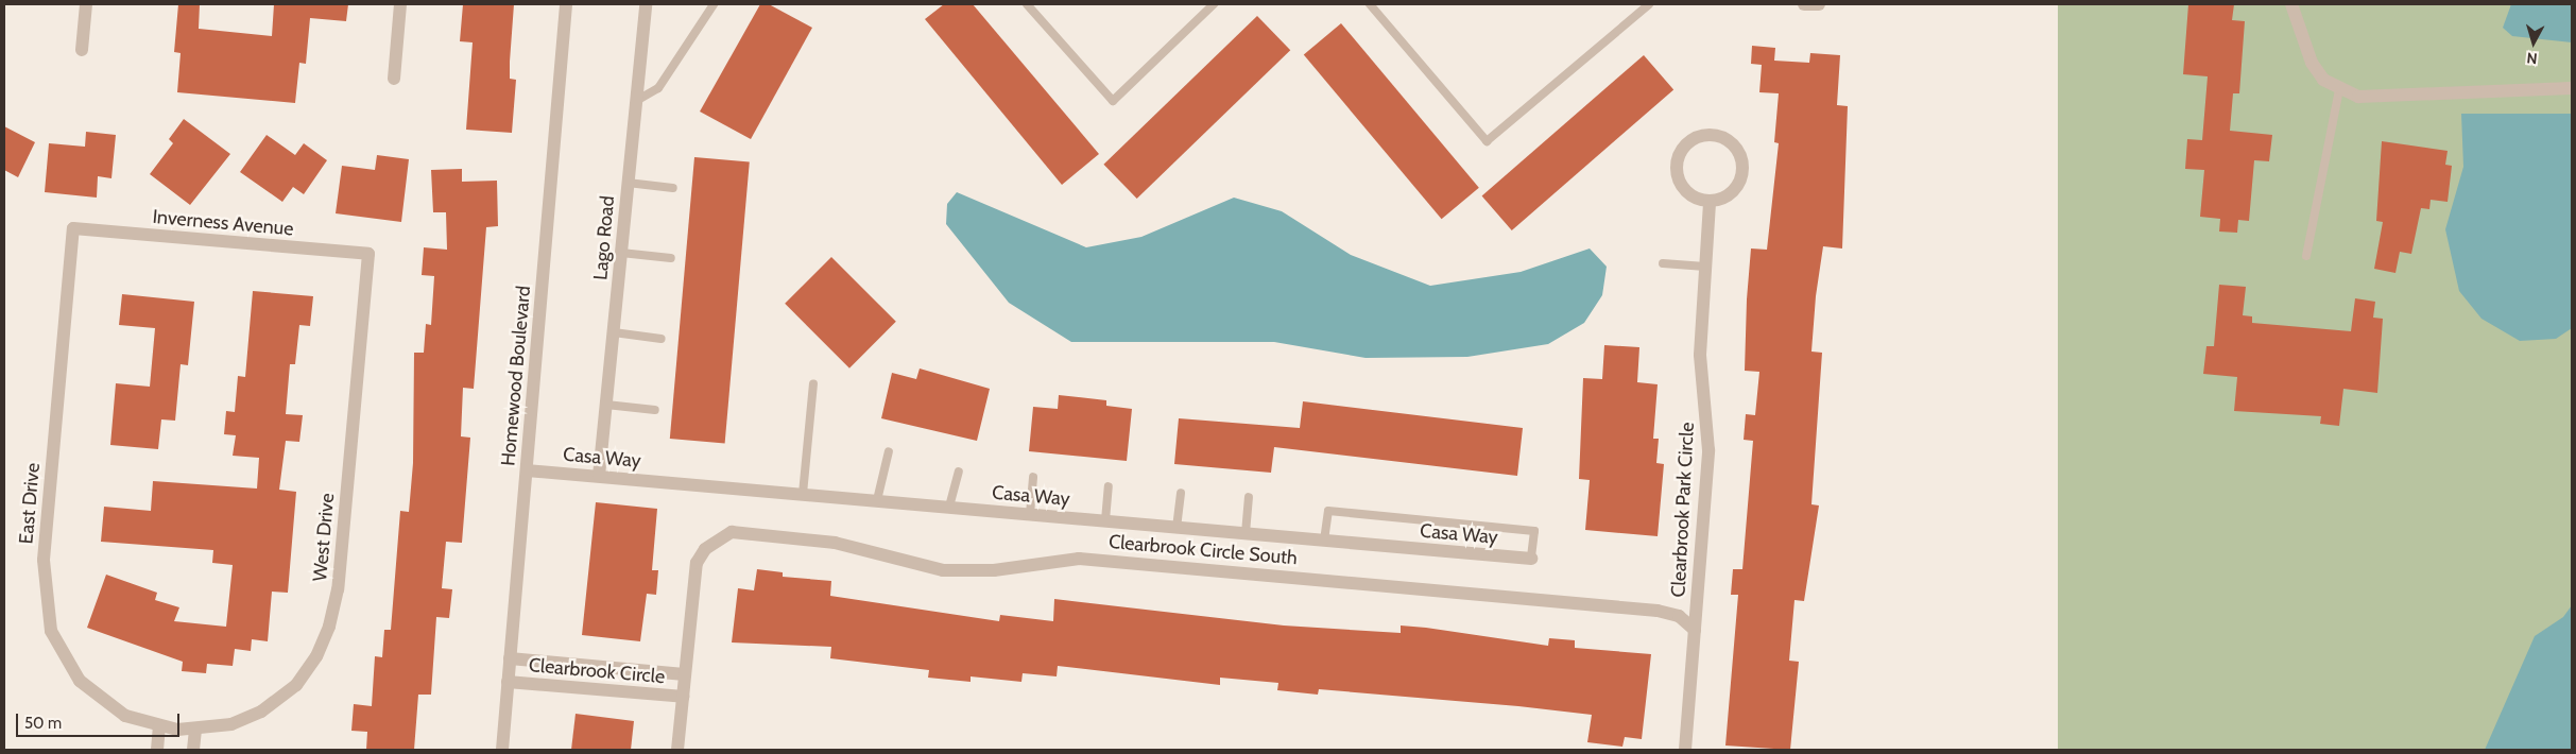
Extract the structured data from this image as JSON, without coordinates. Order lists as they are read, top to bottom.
{
  "streets": {
    "street": [
      "Inverness Avenue",
      "Lago Road",
      "Homewood Boulevard",
      "Casa Way",
      "East Drive",
      "Clearbrook Park Circle",
      "West Drive",
      "Clearbrook Circle South",
      "Clearbrook Circle"
    ]
  },
  "crossings": [
    ["Inverness Avenue", "East Drive"],
    ["Inverness Avenue", "West Drive"],
    ["Lago Road", "Casa Way"],
    ["Homewood Boulevard", "Casa Way"],
    ["Homewood Boulevard", "Clearbrook Circle"],
    ["East Drive", "West Drive"],
    ["Clearbrook Park Circle", "Clearbrook Circle South"],
    ["Clearbrook Circle South", "Clearbrook Circle"]
  ],
  "scale_bar": "50 m",
  "north": "bottom"
}
